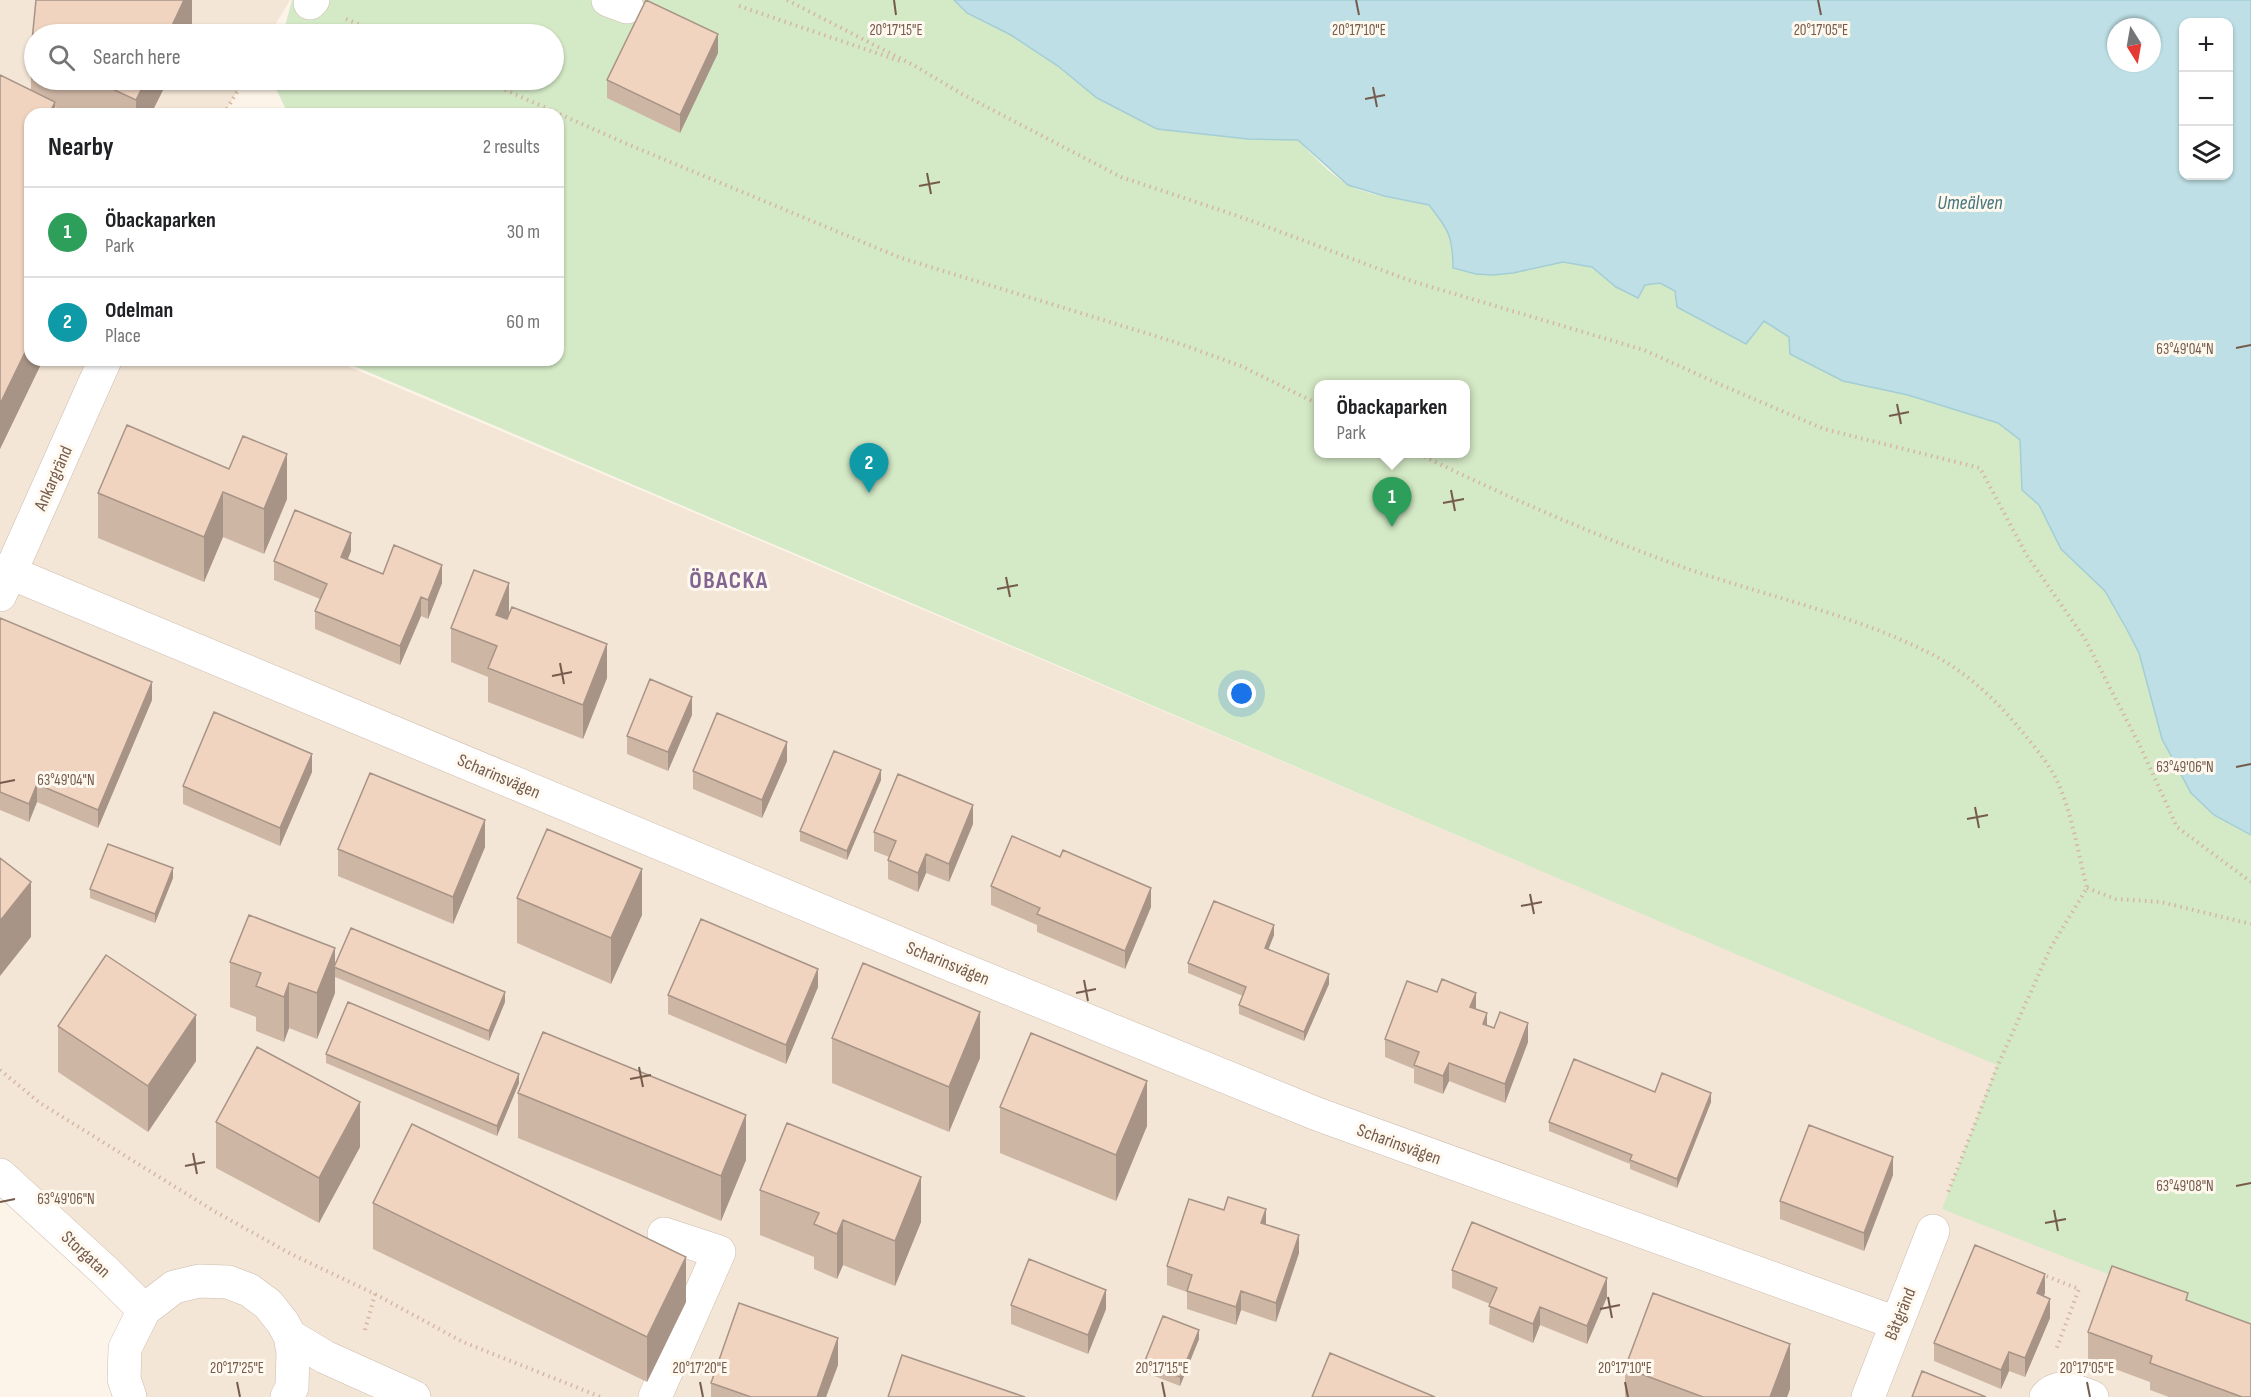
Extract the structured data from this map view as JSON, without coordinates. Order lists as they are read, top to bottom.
{
  "streets": {
    "street": [
      "Ankargränd",
      "Scharinsvägen",
      "Storgatan",
      "Båtgränd"
    ]
  },
  "crossings": [
    ["Ankargränd", "Scharinsvägen"],
    ["Scharinsvägen", "Båtgränd"]
  ],
  "districts": ["ÖBACKA"],
  "water": ["Umeälven"],
  "north": "bottom",
  "page": {
    "map_buttons": ["+", "−"],
    "search": "Search here",
    "heading": ["Nearby", "2 results"],
    "list": [
      {
        "mark": "1",
        "name": "Öbackaparken",
        "note": "Park",
        "value": "30 m"
      },
      {
        "mark": "2",
        "name": "Odelman",
        "note": "Place",
        "value": "60 m"
      }
    ],
    "popup": ["Öbackaparken", "Park"],
    "pins": ["2", "1"]
  },
  "coordinates": [
    "20°17'15\"E",
    "20°17'10\"E",
    "20°17'05\"E",
    "63°49'04\"N",
    "63°49'06\"N",
    "63°49'08\"N",
    "20°17'25\"E",
    "20°17'20\"E"
  ]
}
